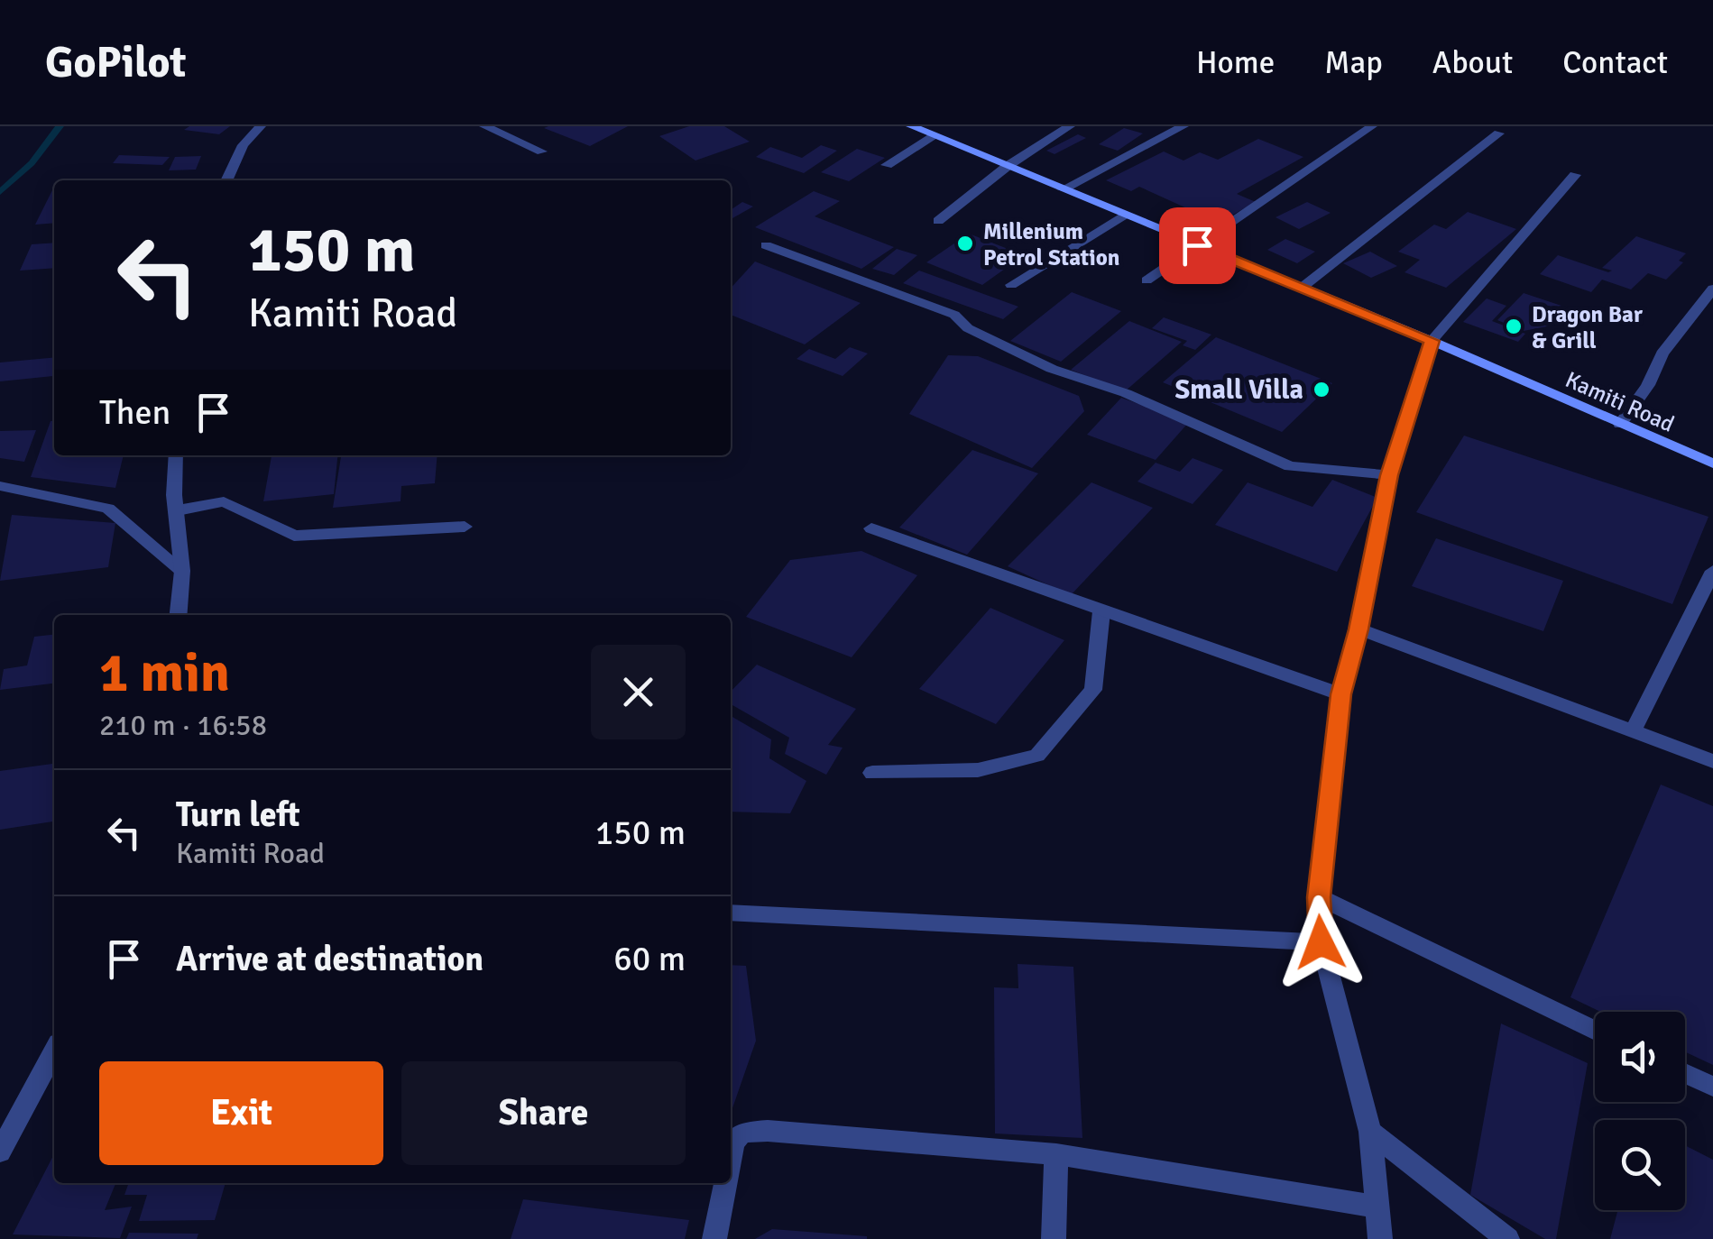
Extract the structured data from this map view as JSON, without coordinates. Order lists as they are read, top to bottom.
{
  "streets": {
    "main road": ["Kamiti Road"]
  },
  "places": ["Millenium Petrol Station", "Dragon Bar & Grill", "Small Villa"],
  "page": {
    "header": "GoPilot",
    "nav": [
      "Home",
      "Map",
      "About",
      "Contact"
    ],
    "turn": ["150 m", "Kamiti Road"],
    "then": "Then",
    "heading": ["1 min", "210 m · 16:58"],
    "list": [
      {
        "name": "Turn left",
        "note": "Kamiti Road",
        "value": "150 m"
      },
      {
        "name": "Arrive at destination",
        "value": "60 m"
      }
    ],
    "buttons": ["Exit", "Share"]
  }
}
